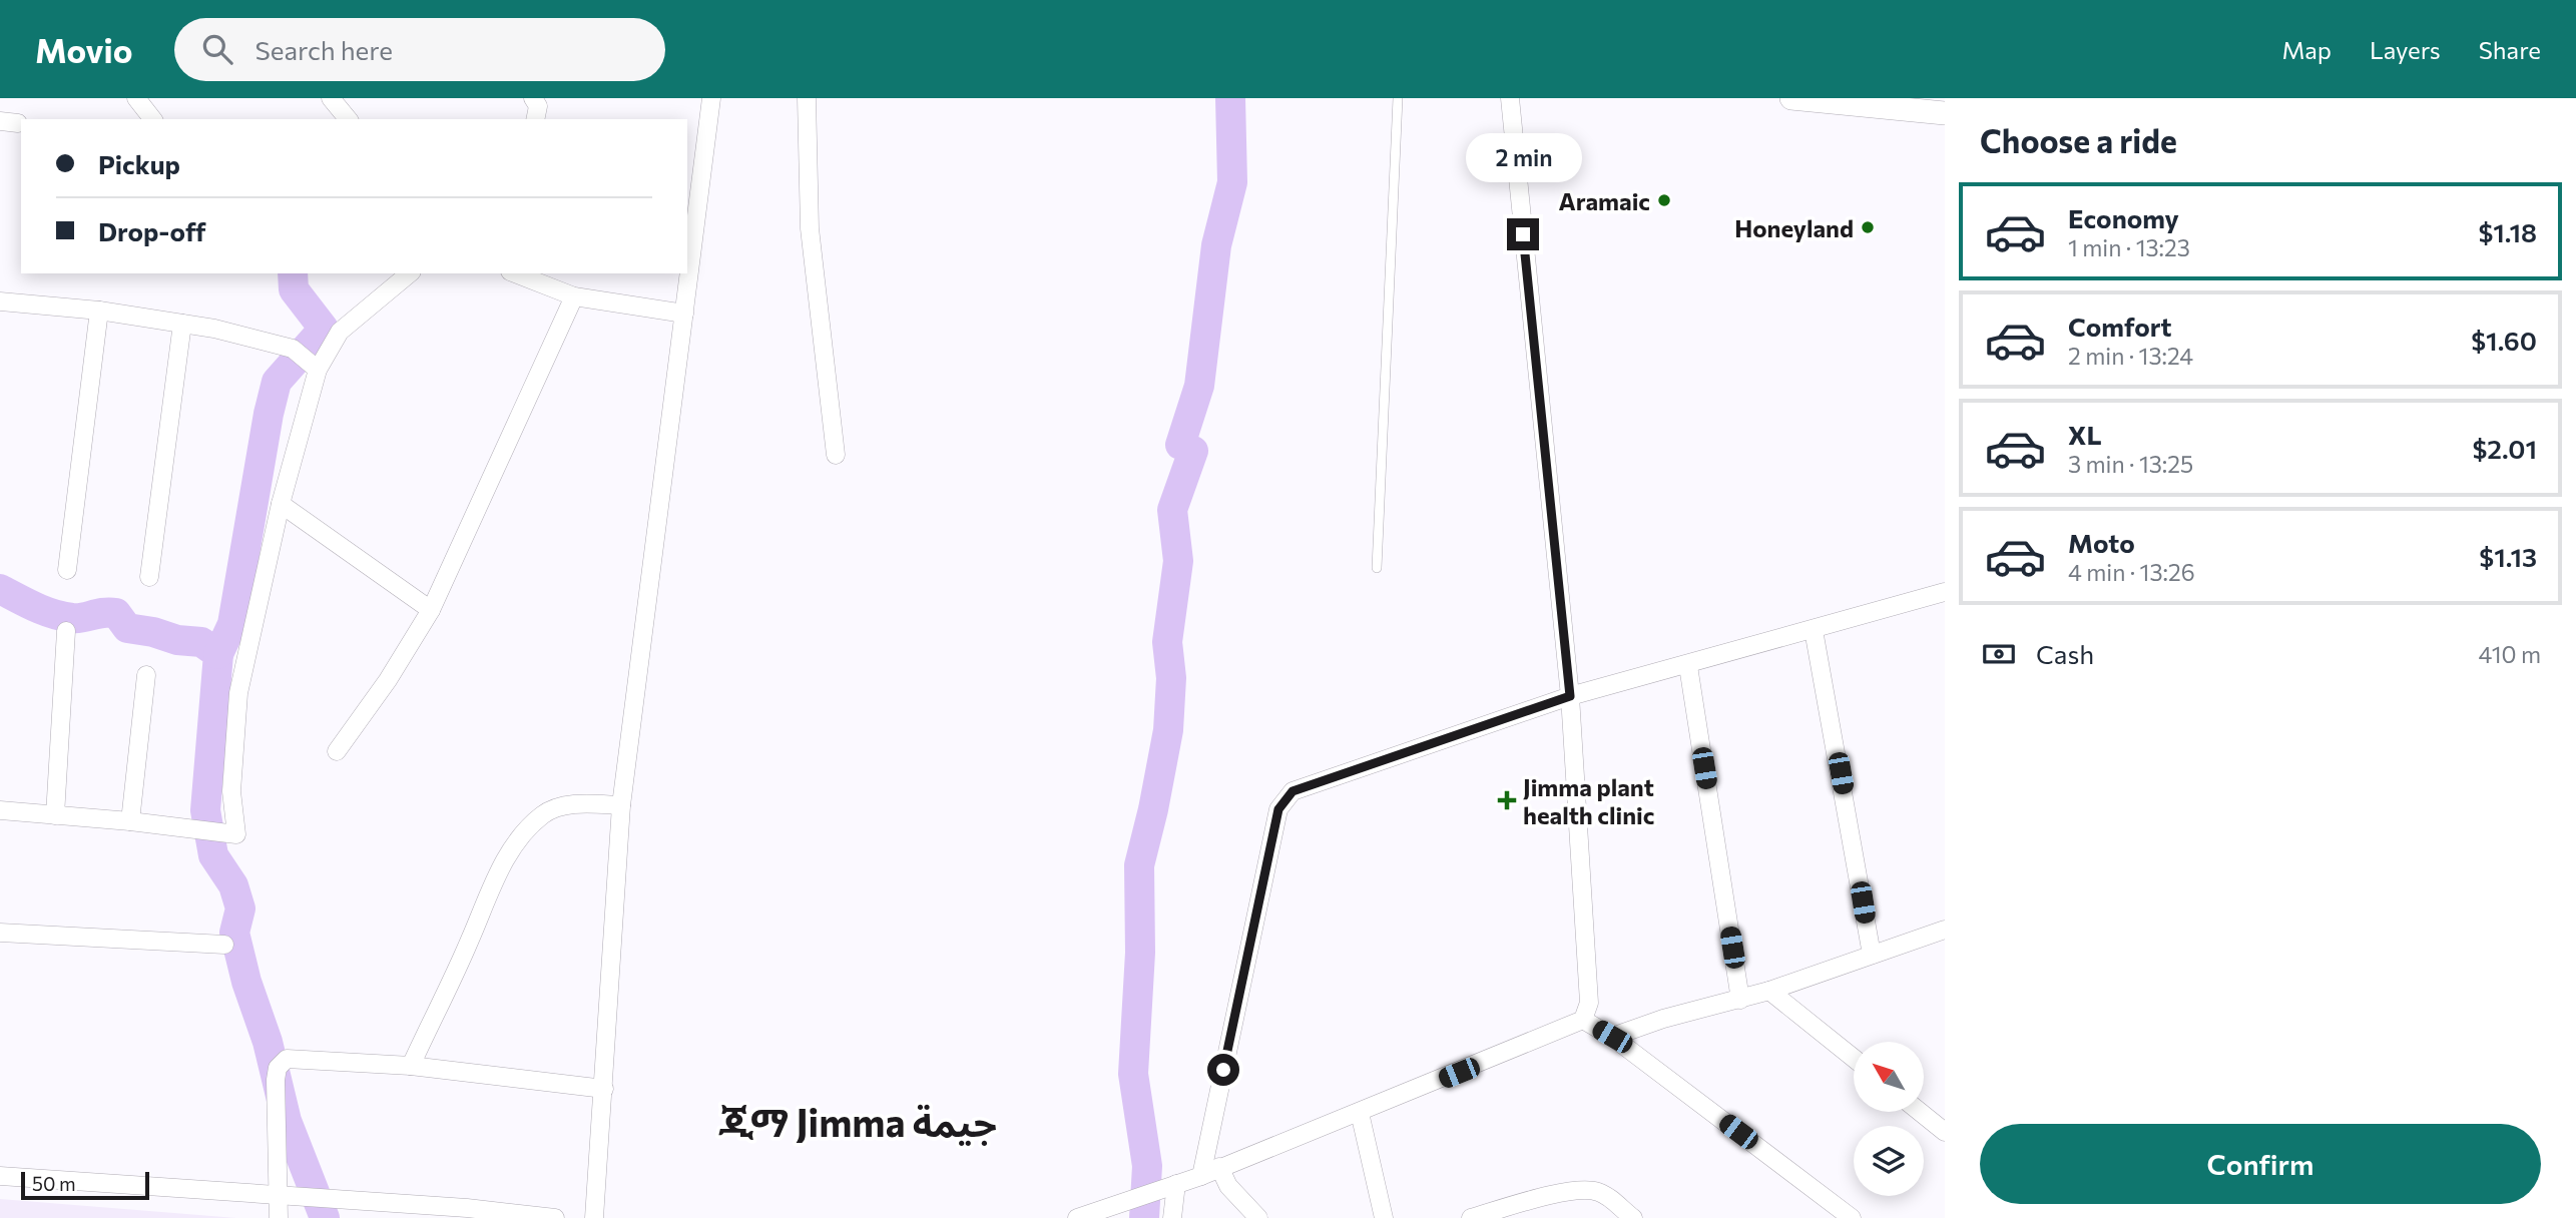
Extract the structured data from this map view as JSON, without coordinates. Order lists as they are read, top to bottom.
{
  "districts": ["ጂማ Jimma جيمة"],
  "places": {
    "other": ["Aramaic", "Honeyland"],
    "health": ["Jimma plant health clinic"]
  },
  "scale_bar": "50 m",
  "north": "top left",
  "page": {
    "header": "Movio",
    "search": "Search here",
    "nav": ["Map", "Layers", "Share"],
    "heading": "Choose a ride",
    "banner": ["Pickup", "Drop-off"],
    "bubble": "2 min",
    "list": [
      {
        "name": "Economy",
        "note": "1 min · 13:23",
        "value": "$1.18"
      },
      {
        "name": "Comfort",
        "note": "2 min · 13:24",
        "value": "$1.60"
      },
      {
        "name": "XL",
        "note": "3 min · 13:25",
        "value": "$2.01"
      },
      {
        "name": "Moto",
        "note": "4 min · 13:26",
        "value": "$1.13"
      }
    ],
    "pay": ["Cash", "410 m"],
    "buttons": "Confirm",
    "scale": "50 m"
  }
}
